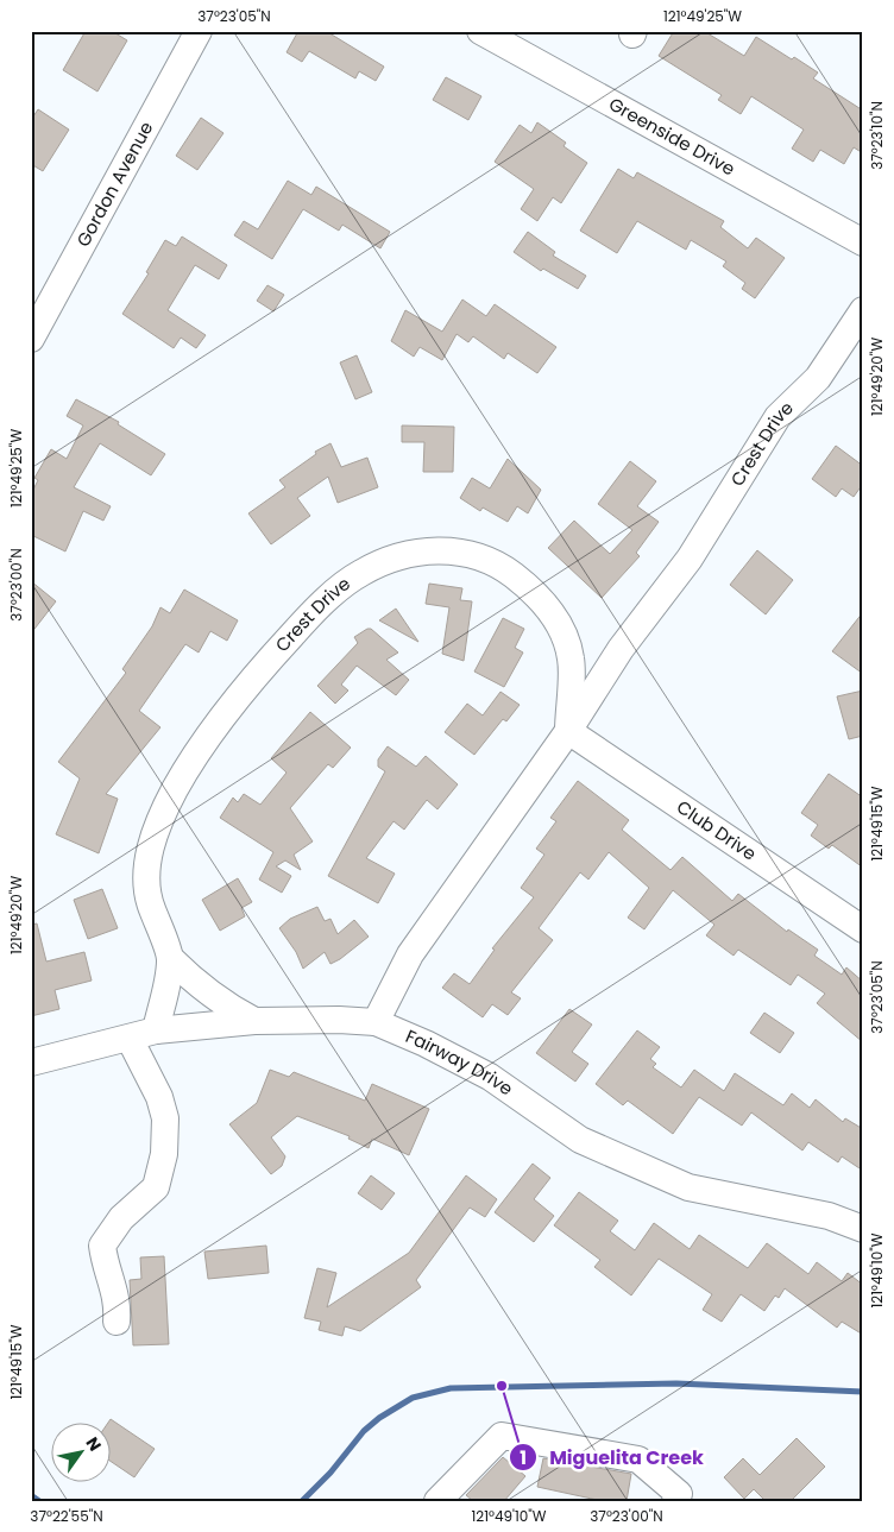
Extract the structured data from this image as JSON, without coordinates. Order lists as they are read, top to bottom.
{
  "streets": {
    "street": [
      "Greenside Drive",
      "Gordon Avenue",
      "Crest Drive",
      "Club Drive",
      "Fairway Drive"
    ]
  },
  "crossings": [
    ["Crest Drive", "Club Drive"],
    ["Crest Drive", "Fairway Drive"]
  ],
  "places": ["Miguelita Creek"],
  "north": "top right",
  "coordinates": [
    "37°23'05\"N",
    "121°49'25\"W",
    "37°23'10\"N",
    "121°49'20\"W",
    "37°23'00\"N",
    "121°49'15\"W",
    "121°49'10\"W",
    "37°22'55\"N"
  ]
}
